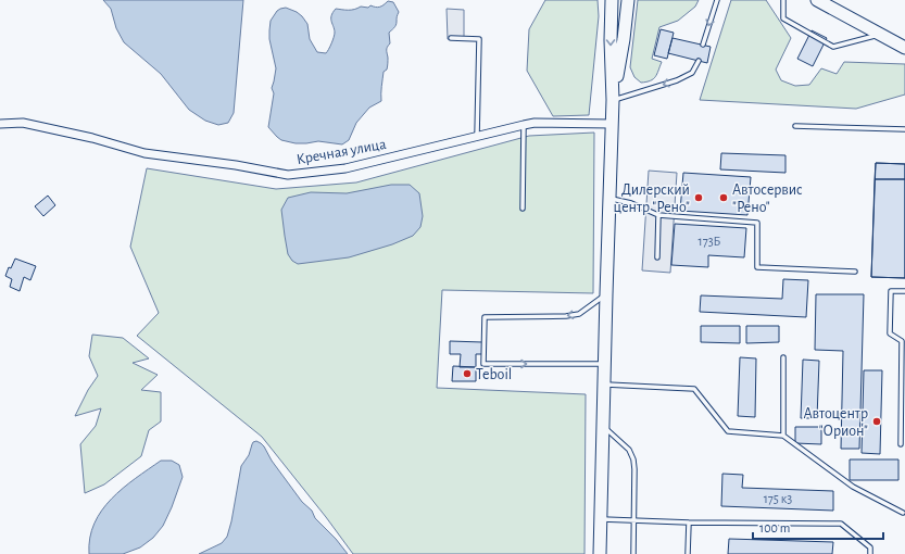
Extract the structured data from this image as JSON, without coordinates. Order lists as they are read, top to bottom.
{
  "streets": {
    "street": ["Кречная улица"]
  },
  "places": [
    "Дилерский центр \"Рено\"",
    "Автосервис \"Рено\"",
    "Teboil",
    "Автоцентр \"Орион\""
  ],
  "house_numbers": ["173Б", "175 к3"],
  "scale_bar": "100 m"
}
